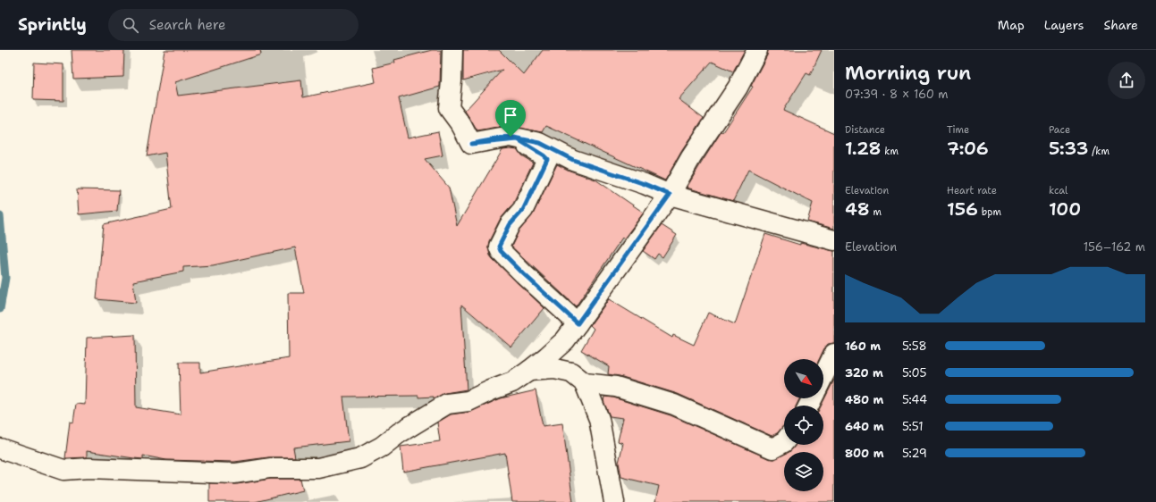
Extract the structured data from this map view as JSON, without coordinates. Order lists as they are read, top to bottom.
{
  "north": "bottom right",
  "page": {
    "header": "Sprintly",
    "search": "Search here",
    "nav": ["Map", "Layers", "Share"],
    "heading": ["Morning run", "07:39 · 8 × 160 m"],
    "stats": [
      ["Distance", "1.28 km"],
      ["Time", "7:06"],
      ["Pace", "5:33 /km"],
      ["Elevation", "48 m"],
      ["Heart rate", "156 bpm"],
      ["kcal", "100"]
    ],
    "chart": ["Elevation", "156–162 m"],
    "list": [
      {
        "name": "160 m",
        "note": "5:58"
      },
      {
        "name": "320 m",
        "note": "5:05"
      },
      {
        "name": "480 m",
        "note": "5:44"
      },
      {
        "name": "640 m",
        "note": "5:51"
      },
      {
        "name": "800 m",
        "note": "5:29"
      }
    ]
  }
}
